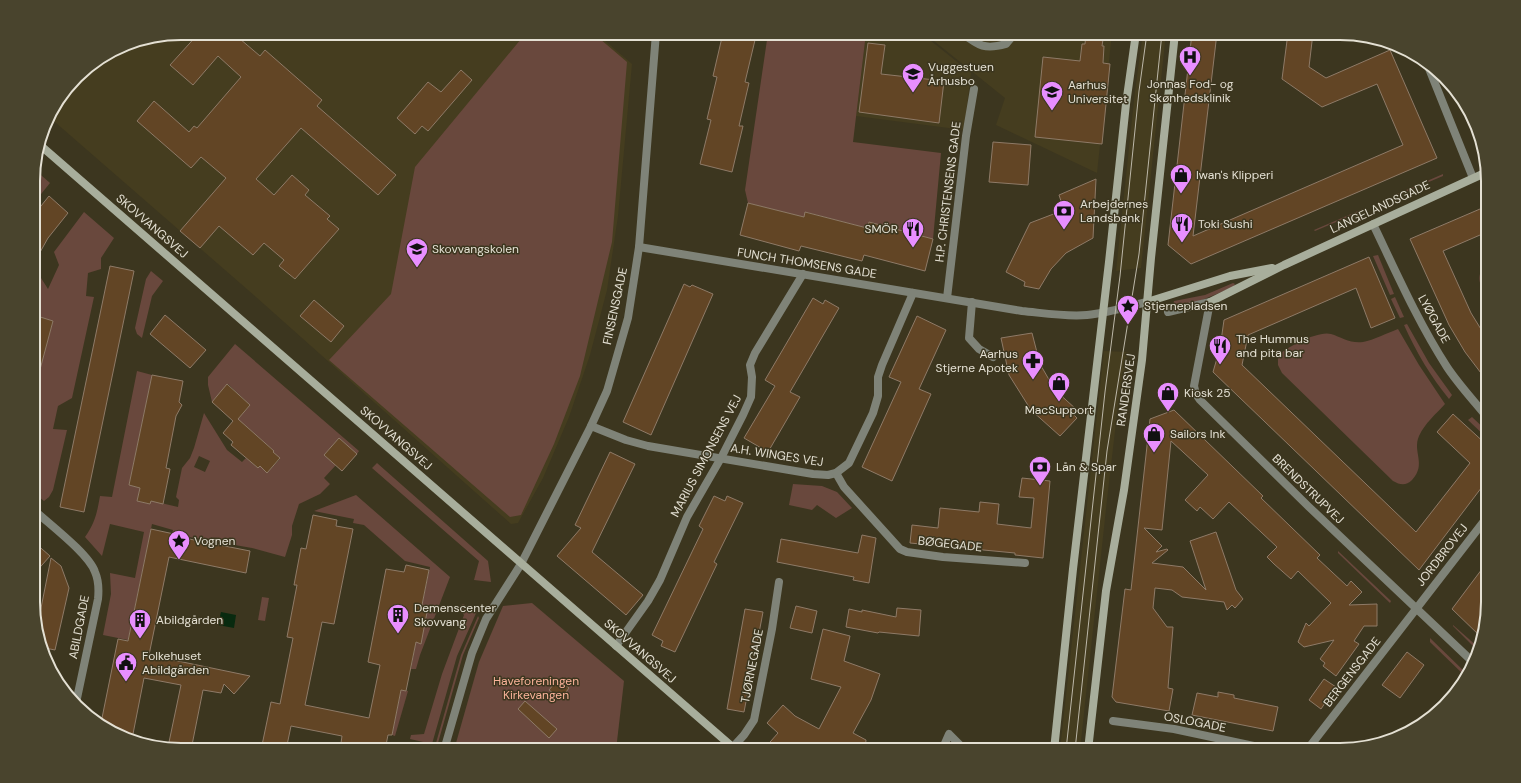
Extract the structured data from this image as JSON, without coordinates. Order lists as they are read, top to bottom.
{
  "streets": {
    "street": [
      "H.P. CHRISTENSENS GADE",
      "LANGELANDSGADE",
      "SKOVVANGSVEJ",
      "FUNCH THOMSENS GADE",
      "FINSENSGADE",
      "LYØGADE",
      "RANDERSVEJ",
      "A.H. WINGES VEJ",
      "MARIUS SIMONSENS VEJ",
      "BRENDSTRUPVEJ",
      "BØGEGADE",
      "JORDBROVEJ",
      "ABILDGADE",
      "TJØRNEGADE",
      "BERGENSGADE",
      "OSLOGADE"
    ]
  },
  "crossings": [
    ["H.P. CHRISTENSENS GADE", "FUNCH THOMSENS GADE"],
    ["LANGELANDSGADE", "FUNCH THOMSENS GADE"],
    ["LANGELANDSGADE", "LYØGADE"],
    ["LANGELANDSGADE", "RANDERSVEJ"],
    ["LANGELANDSGADE", "BRENDSTRUPVEJ"],
    ["SKOVVANGSVEJ", "FINSENSGADE"],
    ["SKOVVANGSVEJ", "MARIUS SIMONSENS VEJ"],
    ["FUNCH THOMSENS GADE", "FINSENSGADE"],
    ["FUNCH THOMSENS GADE", "RANDERSVEJ"],
    ["FUNCH THOMSENS GADE", "A.H. WINGES VEJ"],
    ["FUNCH THOMSENS GADE", "MARIUS SIMONSENS VEJ"],
    ["FINSENSGADE", "A.H. WINGES VEJ"],
    ["A.H. WINGES VEJ", "MARIUS SIMONSENS VEJ"],
    ["A.H. WINGES VEJ", "BØGEGADE"],
    ["BRENDSTRUPVEJ", "JORDBROVEJ"],
    ["BRENDSTRUPVEJ", "BERGENSGADE"],
    ["JORDBROVEJ", "BERGENSGADE"]
  ],
  "parks": ["Haveforeningen Kirkevangen"],
  "places": {
    "hospital": ["Jonnas Fod- og Skønhedsklinik"],
    "school or university": ["Vuggestuen Århusbo", "Aarhus Universitet", "Skovvangskolen"],
    "shop": [
      "Iwan's Klipperi",
      "MacSupport",
      "Kiosk 25",
      "Sailors Ink"
    ],
    "bank": ["Arbejdernes Landsbank", "Lån & Spar"],
    "restaurant": ["Toki Sushi", "SMÖR", "The Hummus and pita bar"],
    "place": ["Stjernepladsen", "Vognen"],
    "pharmacy": ["Aarhus Stjerne Apotek"],
    "building": ["Demenscenter Skovvang", "Abildgården"],
    "public building": ["Folkehuset Abildgården"]
  }
}
